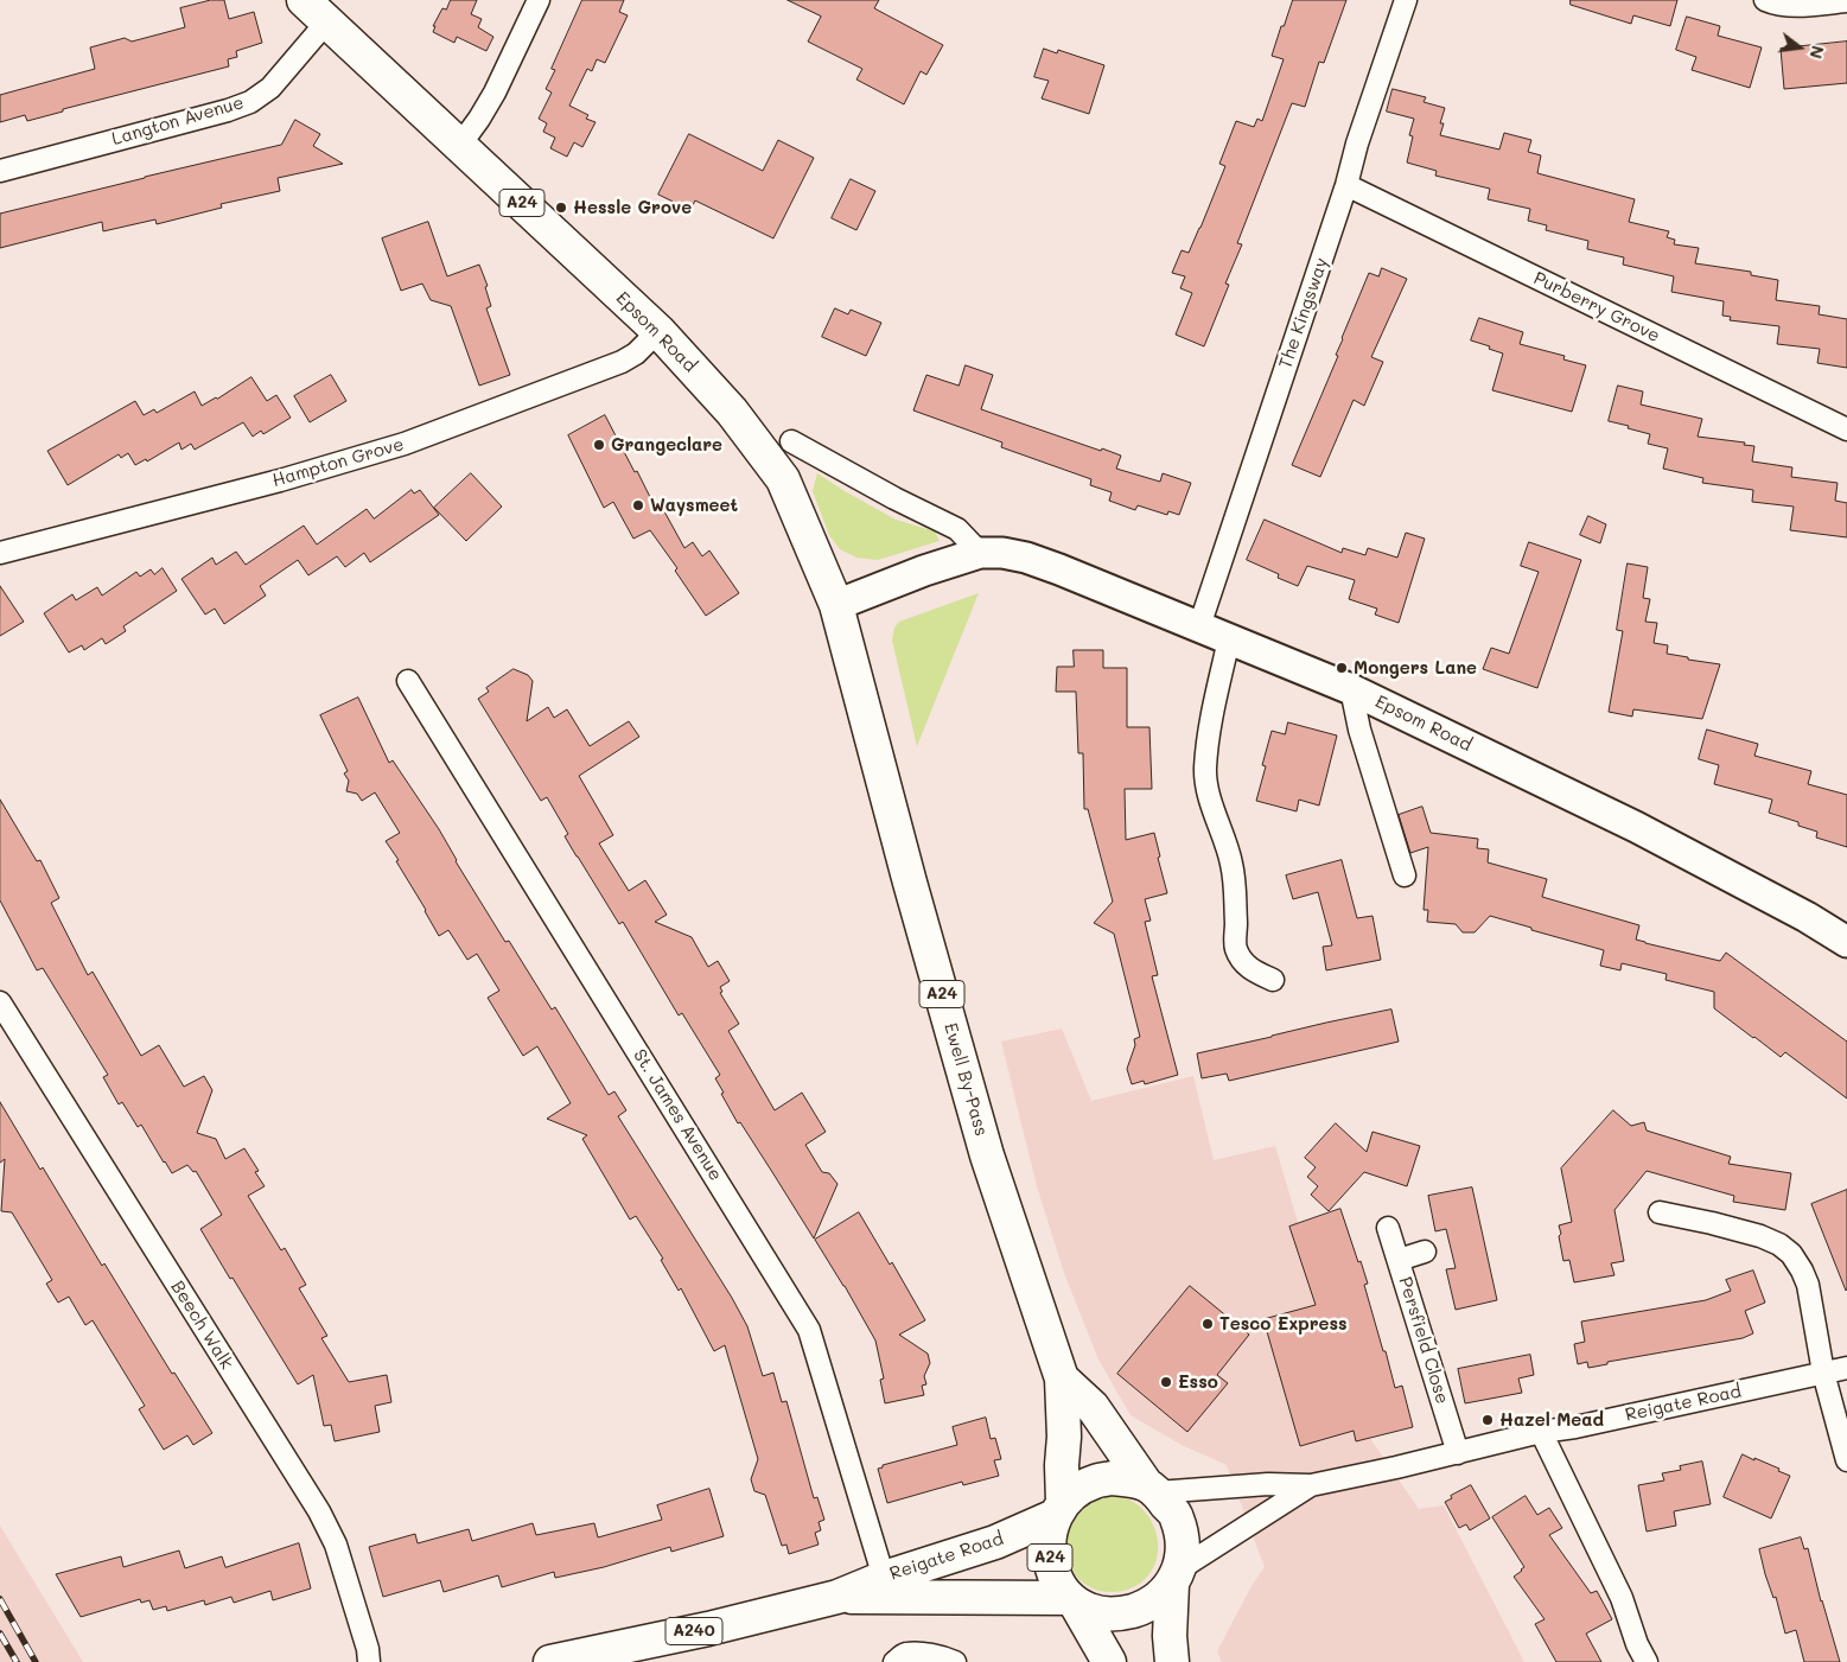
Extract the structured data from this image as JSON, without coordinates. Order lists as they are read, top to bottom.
{
  "streets": {
    "highway": [
      "A24",
      "Epsom Road",
      "Ewell By-Pass",
      "Reigate Road",
      "A240"
    ],
    "street": [
      "Langton Avenue",
      "Purberry Grove",
      "The Kingsway",
      "Hampton Grove",
      "St. James Avenue",
      "Beech Walk",
      "Persfield Close"
    ]
  },
  "crossings": [
    ["Langton Avenue", "Epsom Road"],
    ["Purberry Grove", "The Kingsway"],
    ["The Kingsway", "Epsom Road"],
    ["Epsom Road", "Hampton Grove"],
    ["Epsom Road", "Ewell By-Pass"],
    ["Ewell By-Pass", "Reigate Road"],
    ["St. James Avenue", "Reigate Road"],
    ["Persfield Close", "Reigate Road"]
  ],
  "places": [
    "Hessle Grove",
    "Grangeclare",
    "Waysmeet",
    "Mongers Lane",
    "Tesco Express",
    "Esso",
    "Hazel Mead"
  ],
  "north": "right"
}
